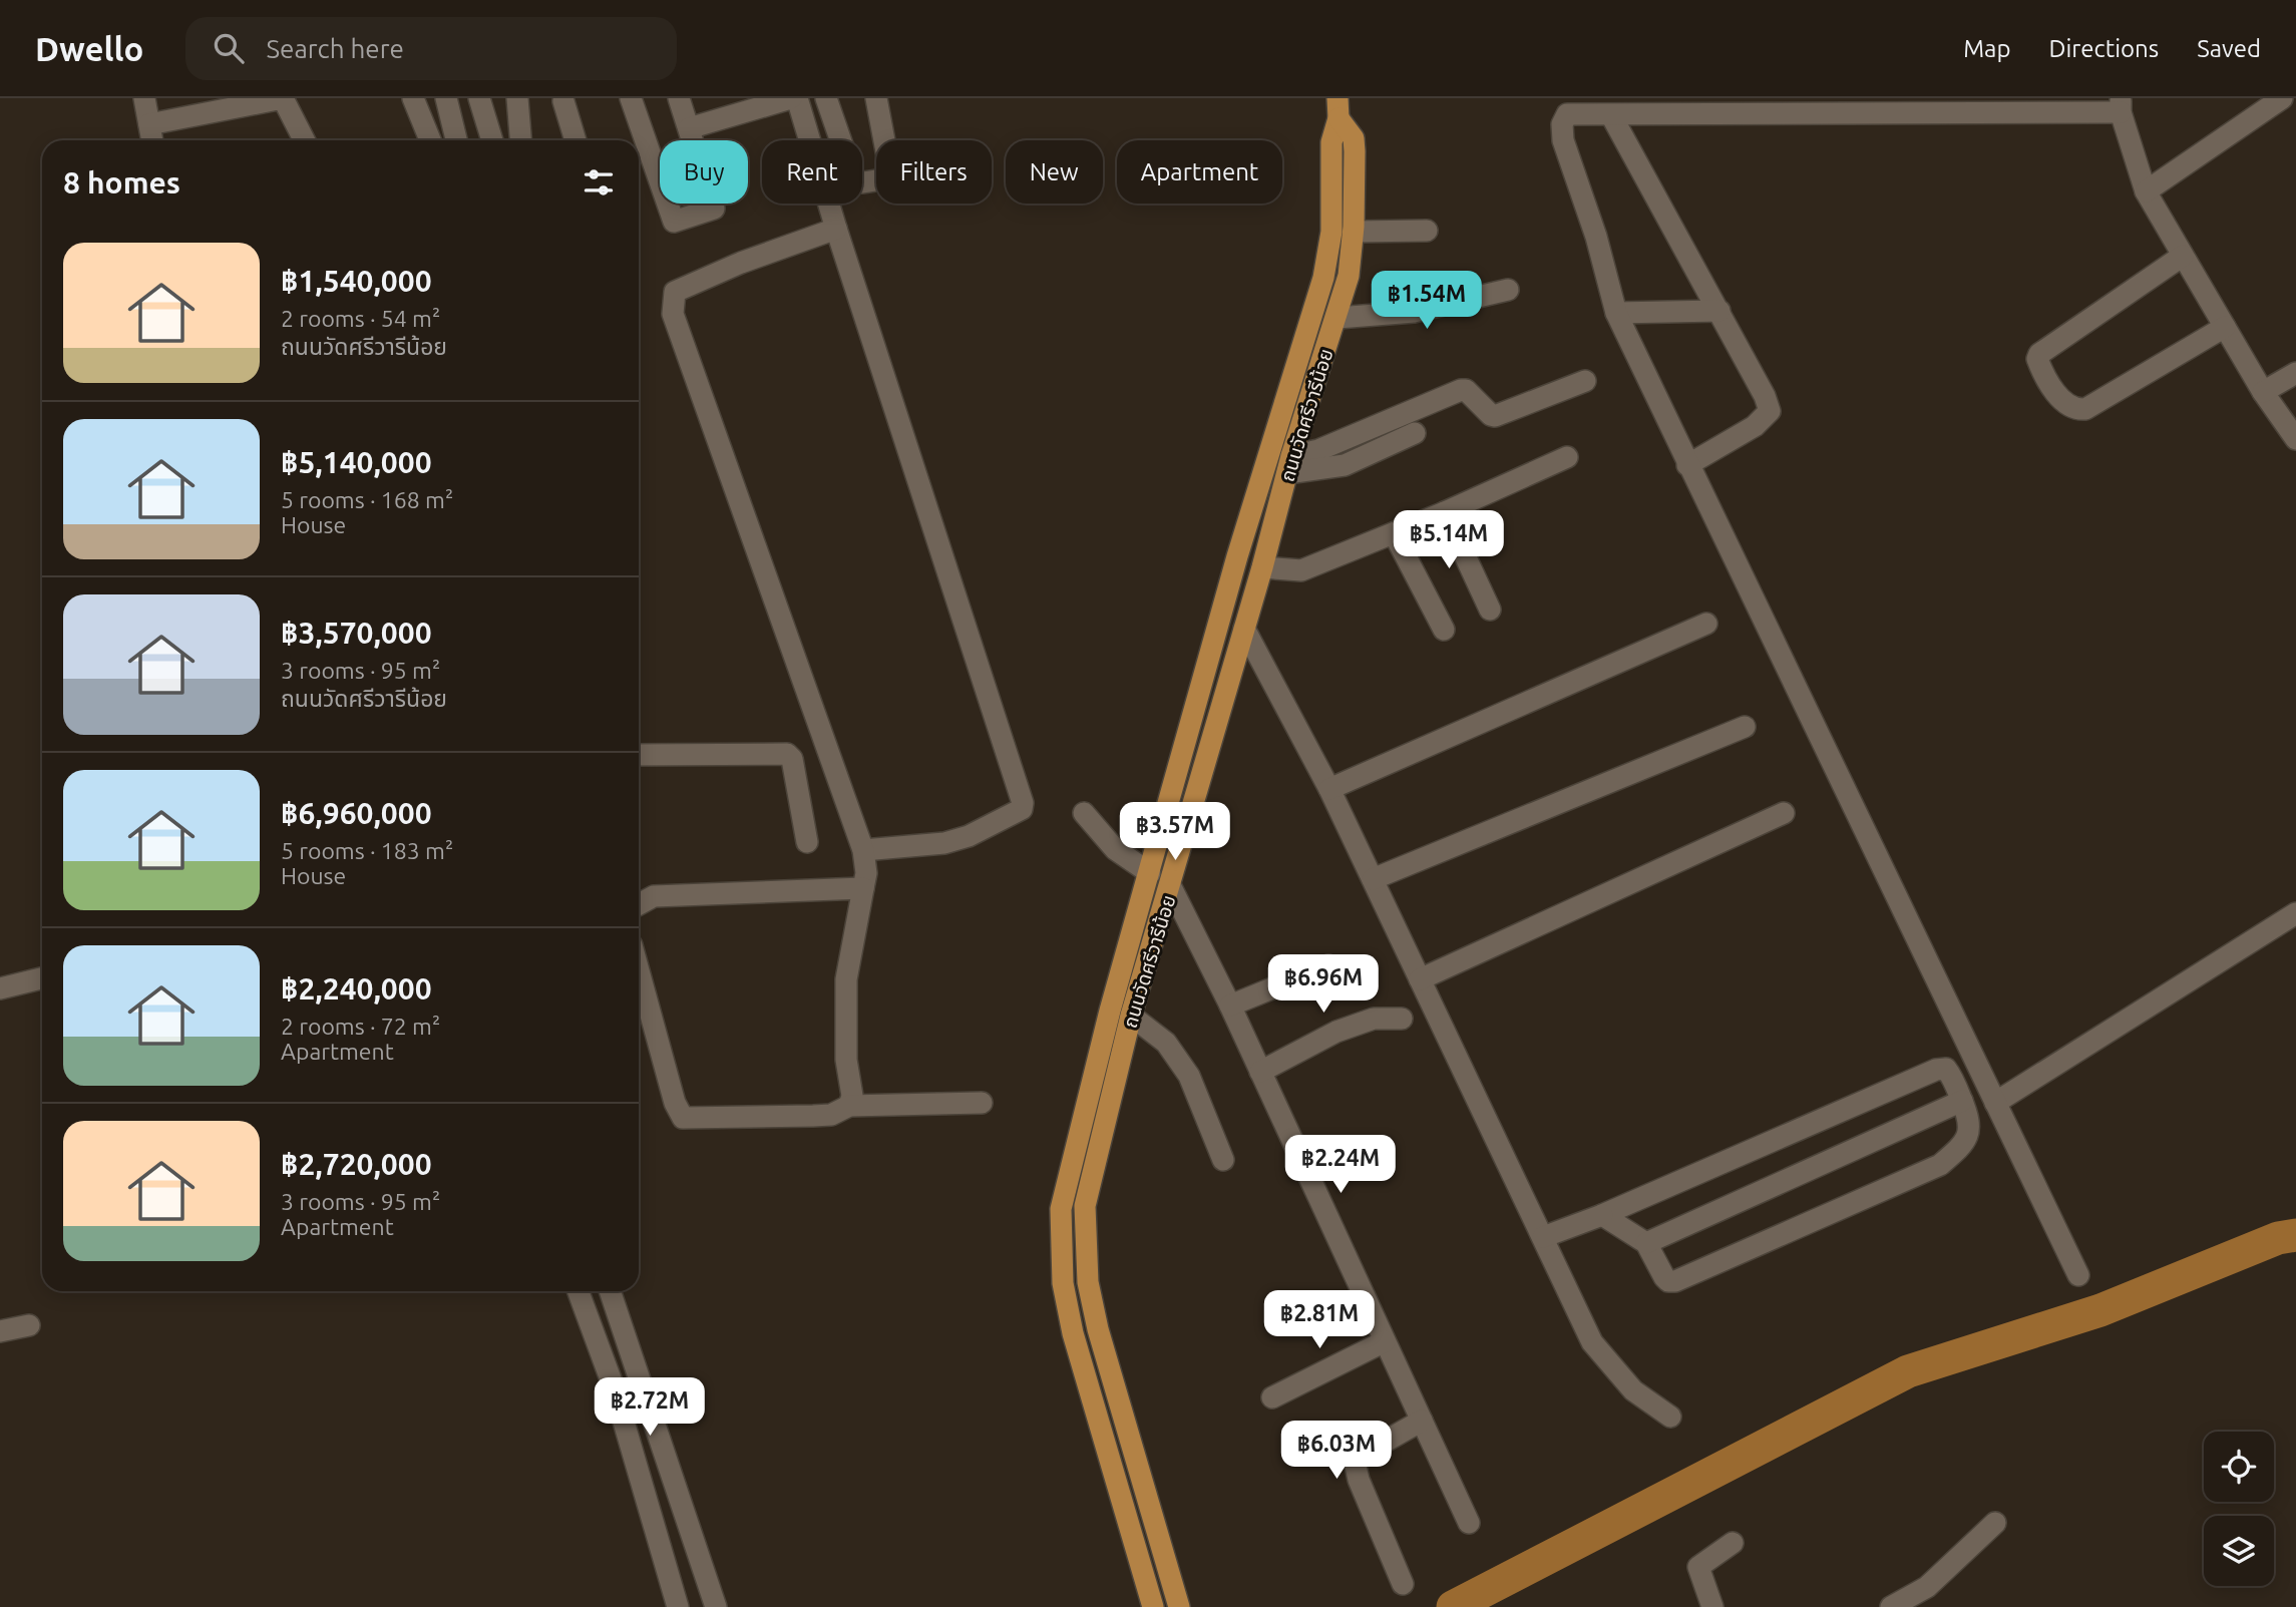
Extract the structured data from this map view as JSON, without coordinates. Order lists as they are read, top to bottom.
{
  "streets": {
    "main road": ["ถนนวัดศรีวารีน้อย"]
  },
  "page": {
    "header": "Dwello",
    "search": "Search here",
    "nav": ["Map", "Directions", "Saved"],
    "chip": [
      "Buy",
      "Rent",
      "Filters",
      "New",
      "Apartment"
    ],
    "heading": "8 homes",
    "list": [
      {
        "name": "฿1,540,000",
        "note": "2 rooms · 54 m² · ถนนวัดศรีวารีน้อย"
      },
      {
        "name": "฿5,140,000",
        "note": "5 rooms · 168 m² · House"
      },
      {
        "name": "฿3,570,000",
        "note": "3 rooms · 95 m² · ถนนวัดศรีวารีน้อย"
      },
      {
        "name": "฿6,960,000",
        "note": "5 rooms · 183 m² · House"
      },
      {
        "name": "฿2,240,000",
        "note": "2 rooms · 72 m² · Apartment"
      },
      {
        "name": "฿2,720,000",
        "note": "3 rooms · 95 m² · Apartment"
      }
    ],
    "price": [
      "฿1.54M",
      "฿5.14M",
      "฿3.57M",
      "฿6.96M",
      "฿2.24M",
      "฿2.81M",
      "฿2.72M",
      "฿6.03M"
    ]
  }
}
